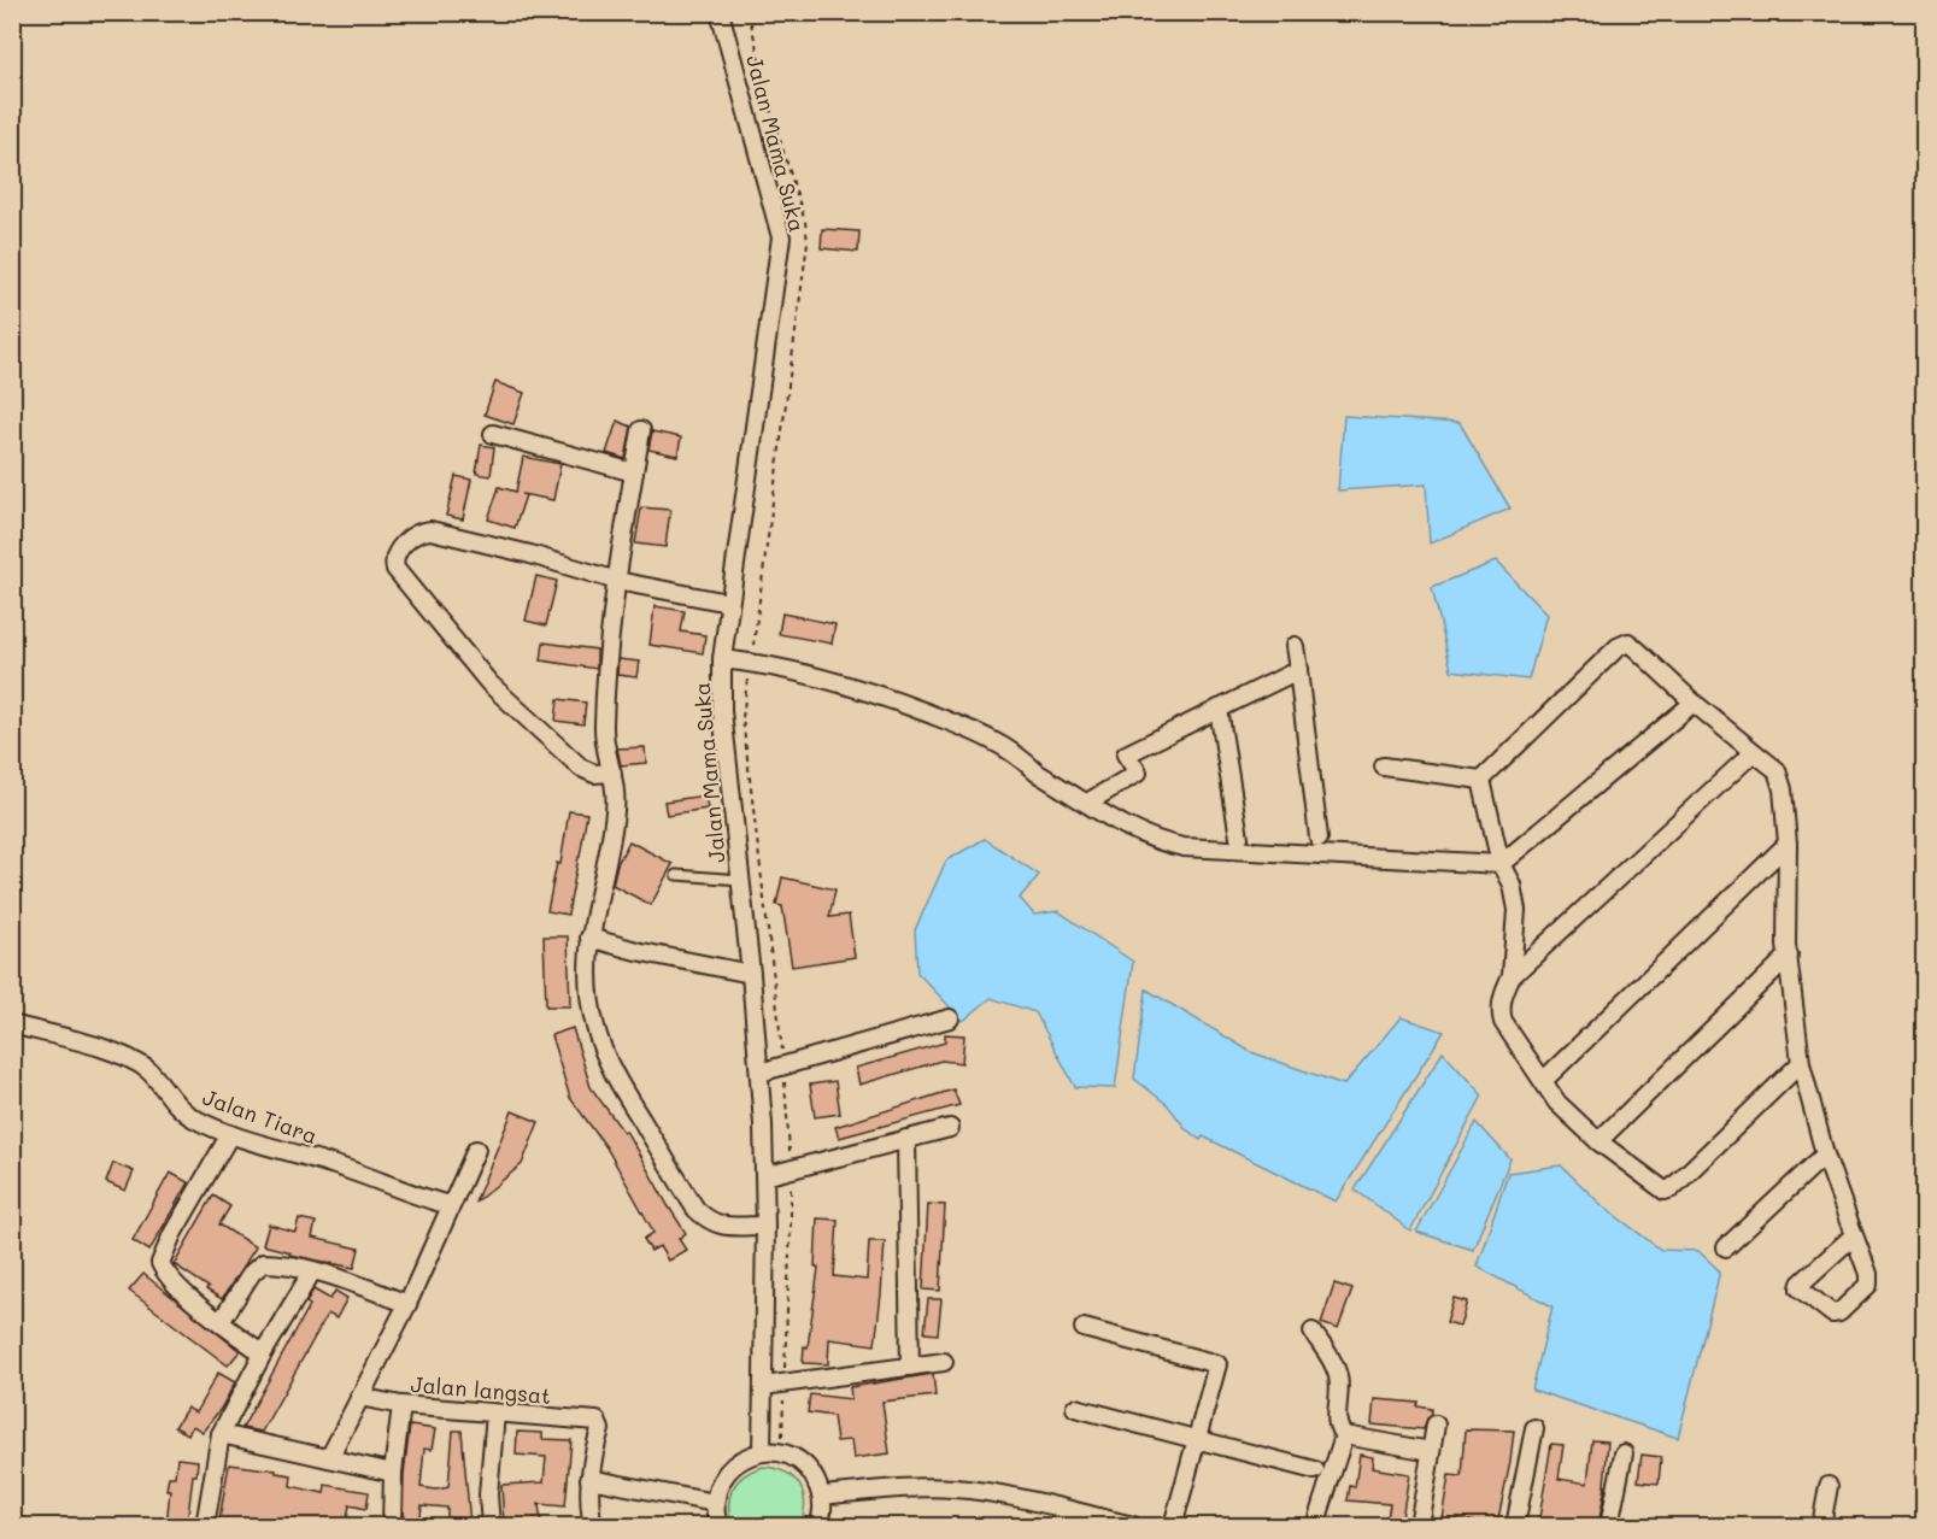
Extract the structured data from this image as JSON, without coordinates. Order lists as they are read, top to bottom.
{
  "streets": {
    "street": ["Jalan Mama Suka", "Jalan Tiara", "Jalan langsat"]
  }
}
